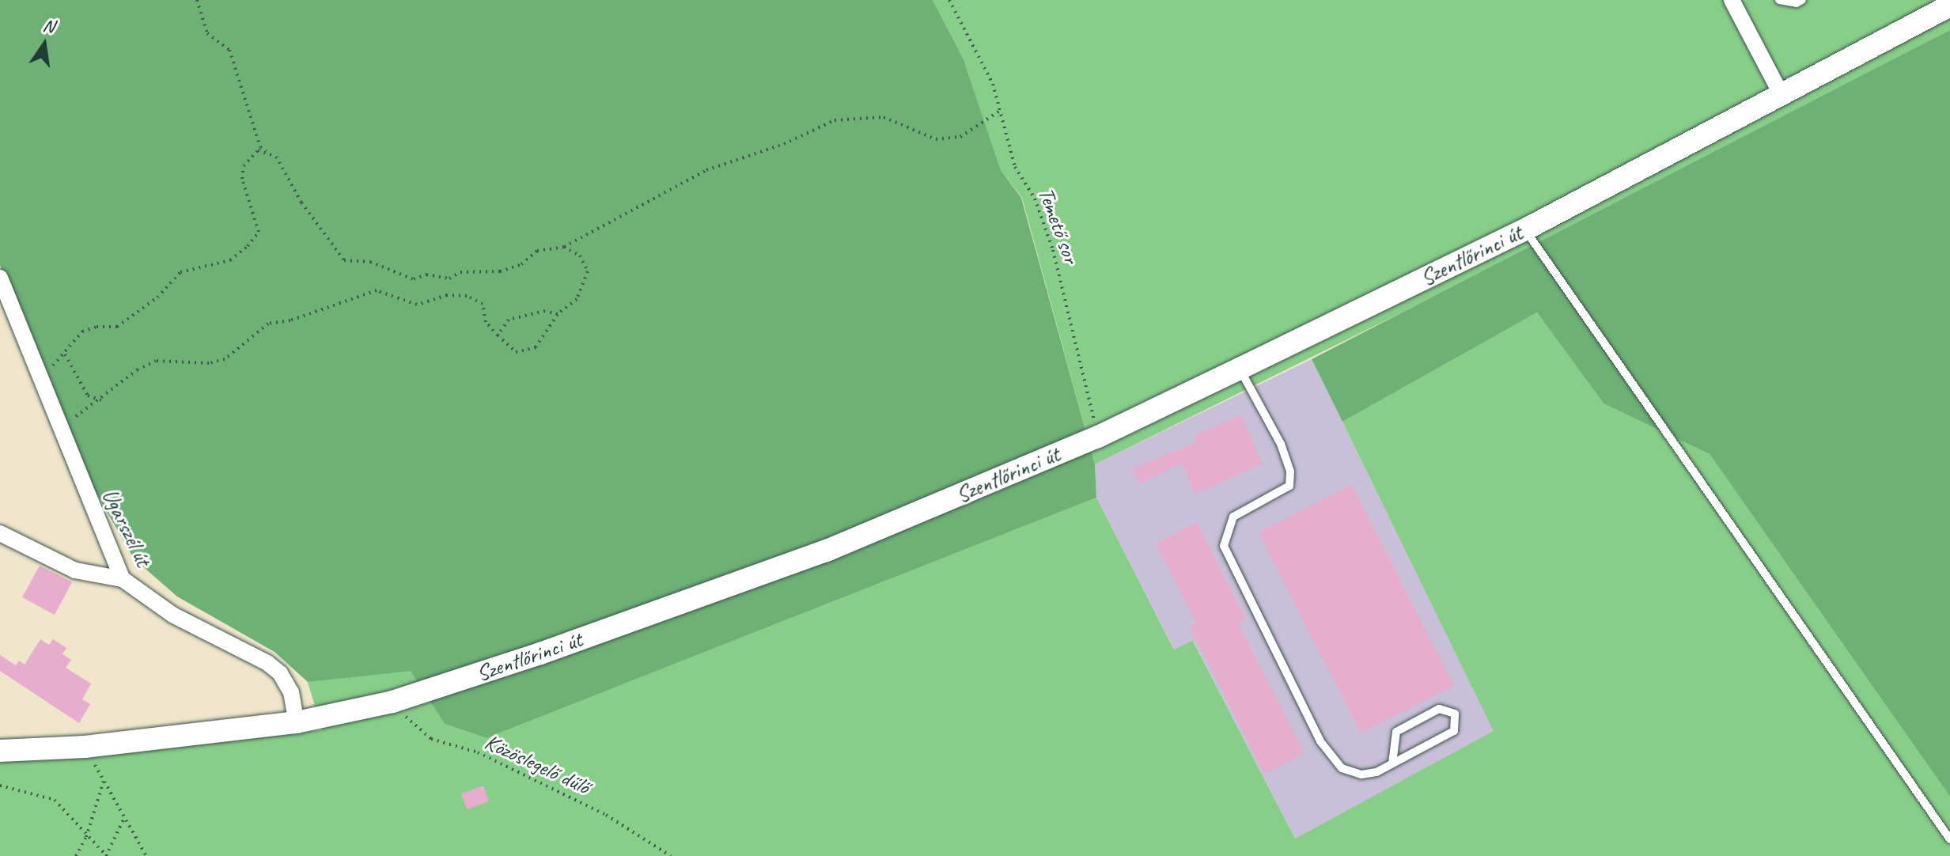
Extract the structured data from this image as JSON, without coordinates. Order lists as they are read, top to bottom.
{
  "streets": {
    "main road": ["Szentlőrinci út"],
    "street": ["Ugarszél út"],
    "path": ["Temető sor", "Közöslegelő dűlő"]
  },
  "crossings": [
    ["Temető sor", "Szentlőrinci út"],
    ["Szentlőrinci út", "Ugarszél út"],
    ["Szentlőrinci út", "Közöslegelő dűlő"]
  ],
  "north": "top"
}
